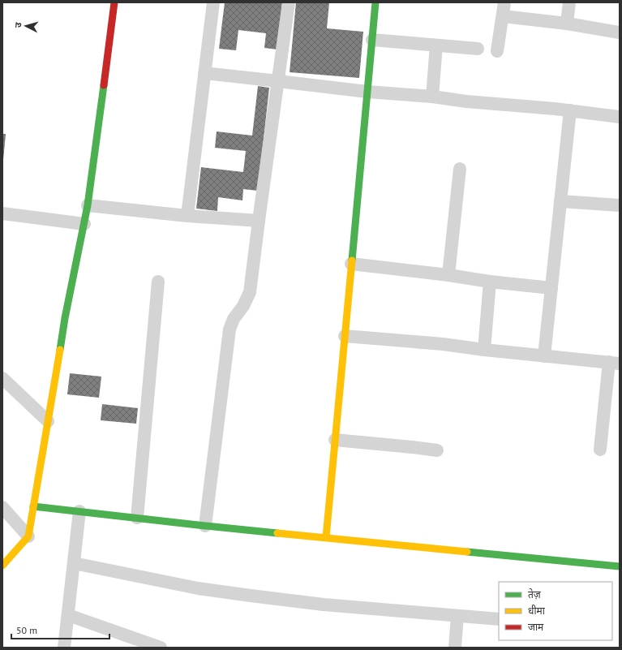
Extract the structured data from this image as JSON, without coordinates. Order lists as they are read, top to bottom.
{
  "legend": ["तेज़", "धीमा", "जाम"],
  "scale_bar": "50 m",
  "north": "left"
}
